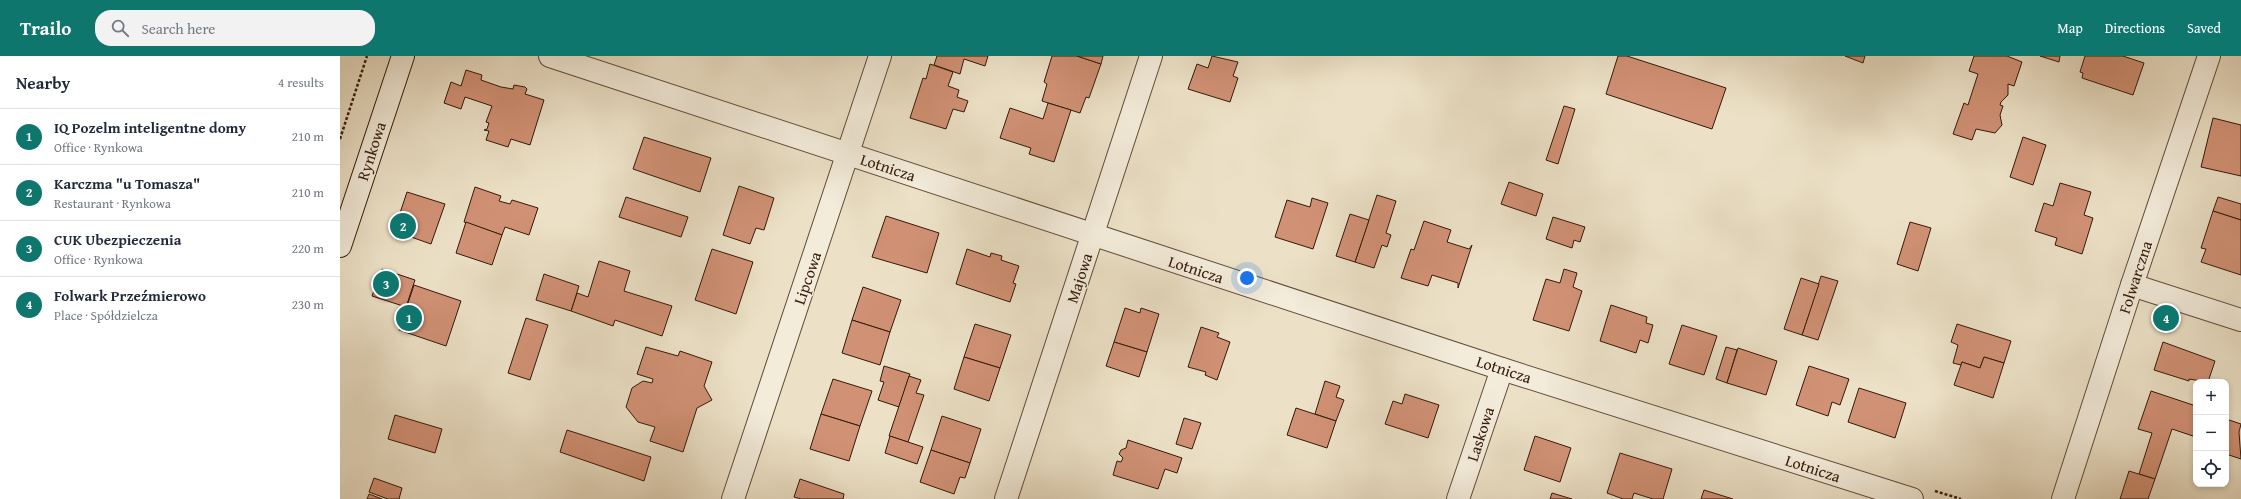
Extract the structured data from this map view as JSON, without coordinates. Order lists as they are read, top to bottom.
{
  "streets": {
    "street": [
      "Rynkowa",
      "Lotnicza",
      "Folwarczna",
      "Lipcowa",
      "Majowa",
      "Laskowa"
    ]
  },
  "crossings": [
    ["Lotnicza", "Lipcowa"],
    ["Lotnicza", "Majowa"],
    ["Lotnicza", "Laskowa"]
  ],
  "page": {
    "header": "Trailo",
    "search": "Search here",
    "nav": ["Map", "Directions", "Saved"],
    "heading": ["Nearby", "4 results"],
    "list": [
      {
        "mark": "1",
        "name": "IQ Pozelm inteligentne domy",
        "note": "Office · Rynkowa",
        "value": "210 m"
      },
      {
        "mark": "2",
        "name": "Karczma \"u Tomasza\"",
        "note": "Restaurant · Rynkowa",
        "value": "210 m"
      },
      {
        "mark": "3",
        "name": "CUK Ubezpieczenia",
        "note": "Office · Rynkowa",
        "value": "220 m"
      },
      {
        "mark": "4",
        "name": "Folwark Przeźmierowo",
        "note": "Place · Spółdzielcza",
        "value": "230 m"
      }
    ],
    "pins": [
      "2",
      "3",
      "1",
      "4"
    ],
    "map_buttons": ["+", "−"]
  }
}
